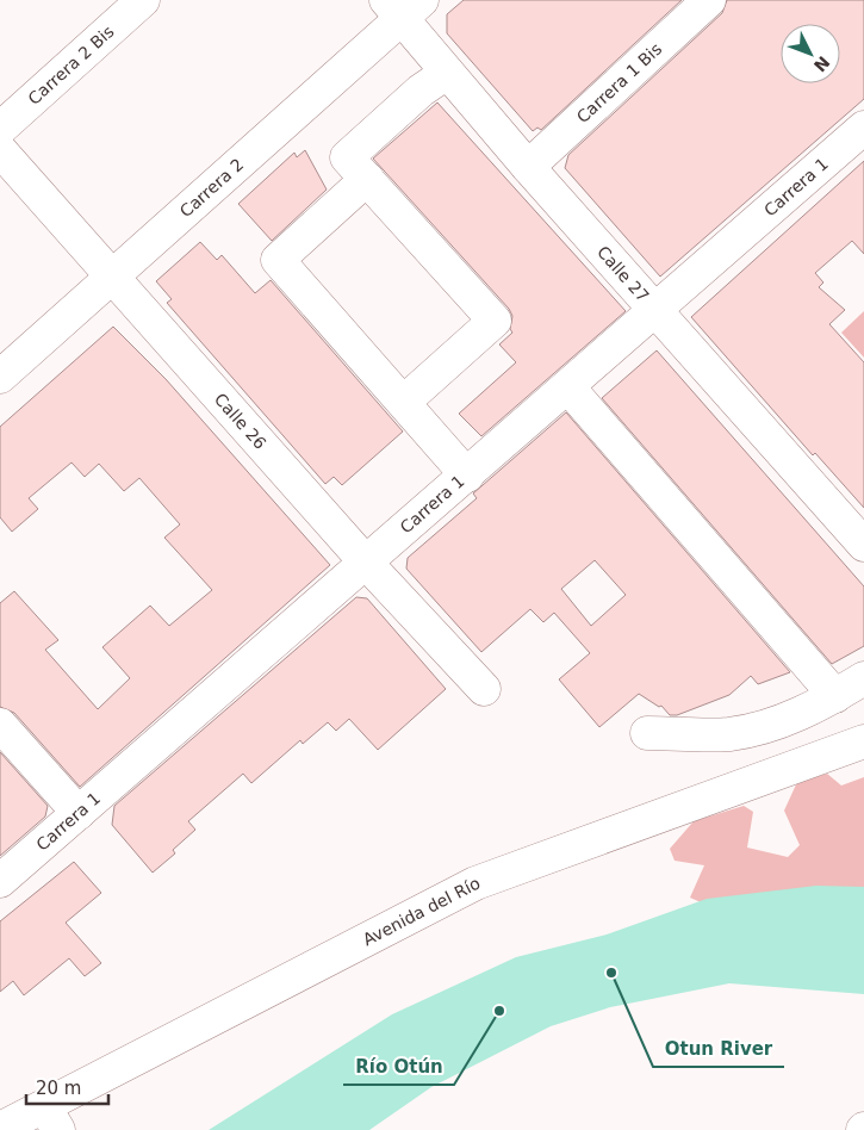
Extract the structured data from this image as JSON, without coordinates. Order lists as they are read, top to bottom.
{
  "streets": {
    "street": [
      "Carrera 2 Bis",
      "Carrera 1 Bis",
      "Carrera 1",
      "Carrera 2",
      "Calle 27",
      "Calle 26",
      "Avenida del Río"
    ]
  },
  "crossings": [
    ["Carrera 1 Bis", "Calle 27"],
    ["Carrera 1", "Calle 27"],
    ["Carrera 1", "Calle 26"],
    ["Carrera 2", "Calle 27"],
    ["Carrera 2", "Calle 26"]
  ],
  "places": ["Otun River", "Río Otún"],
  "scale_bar": "20 m",
  "north": "bottom right"
}
